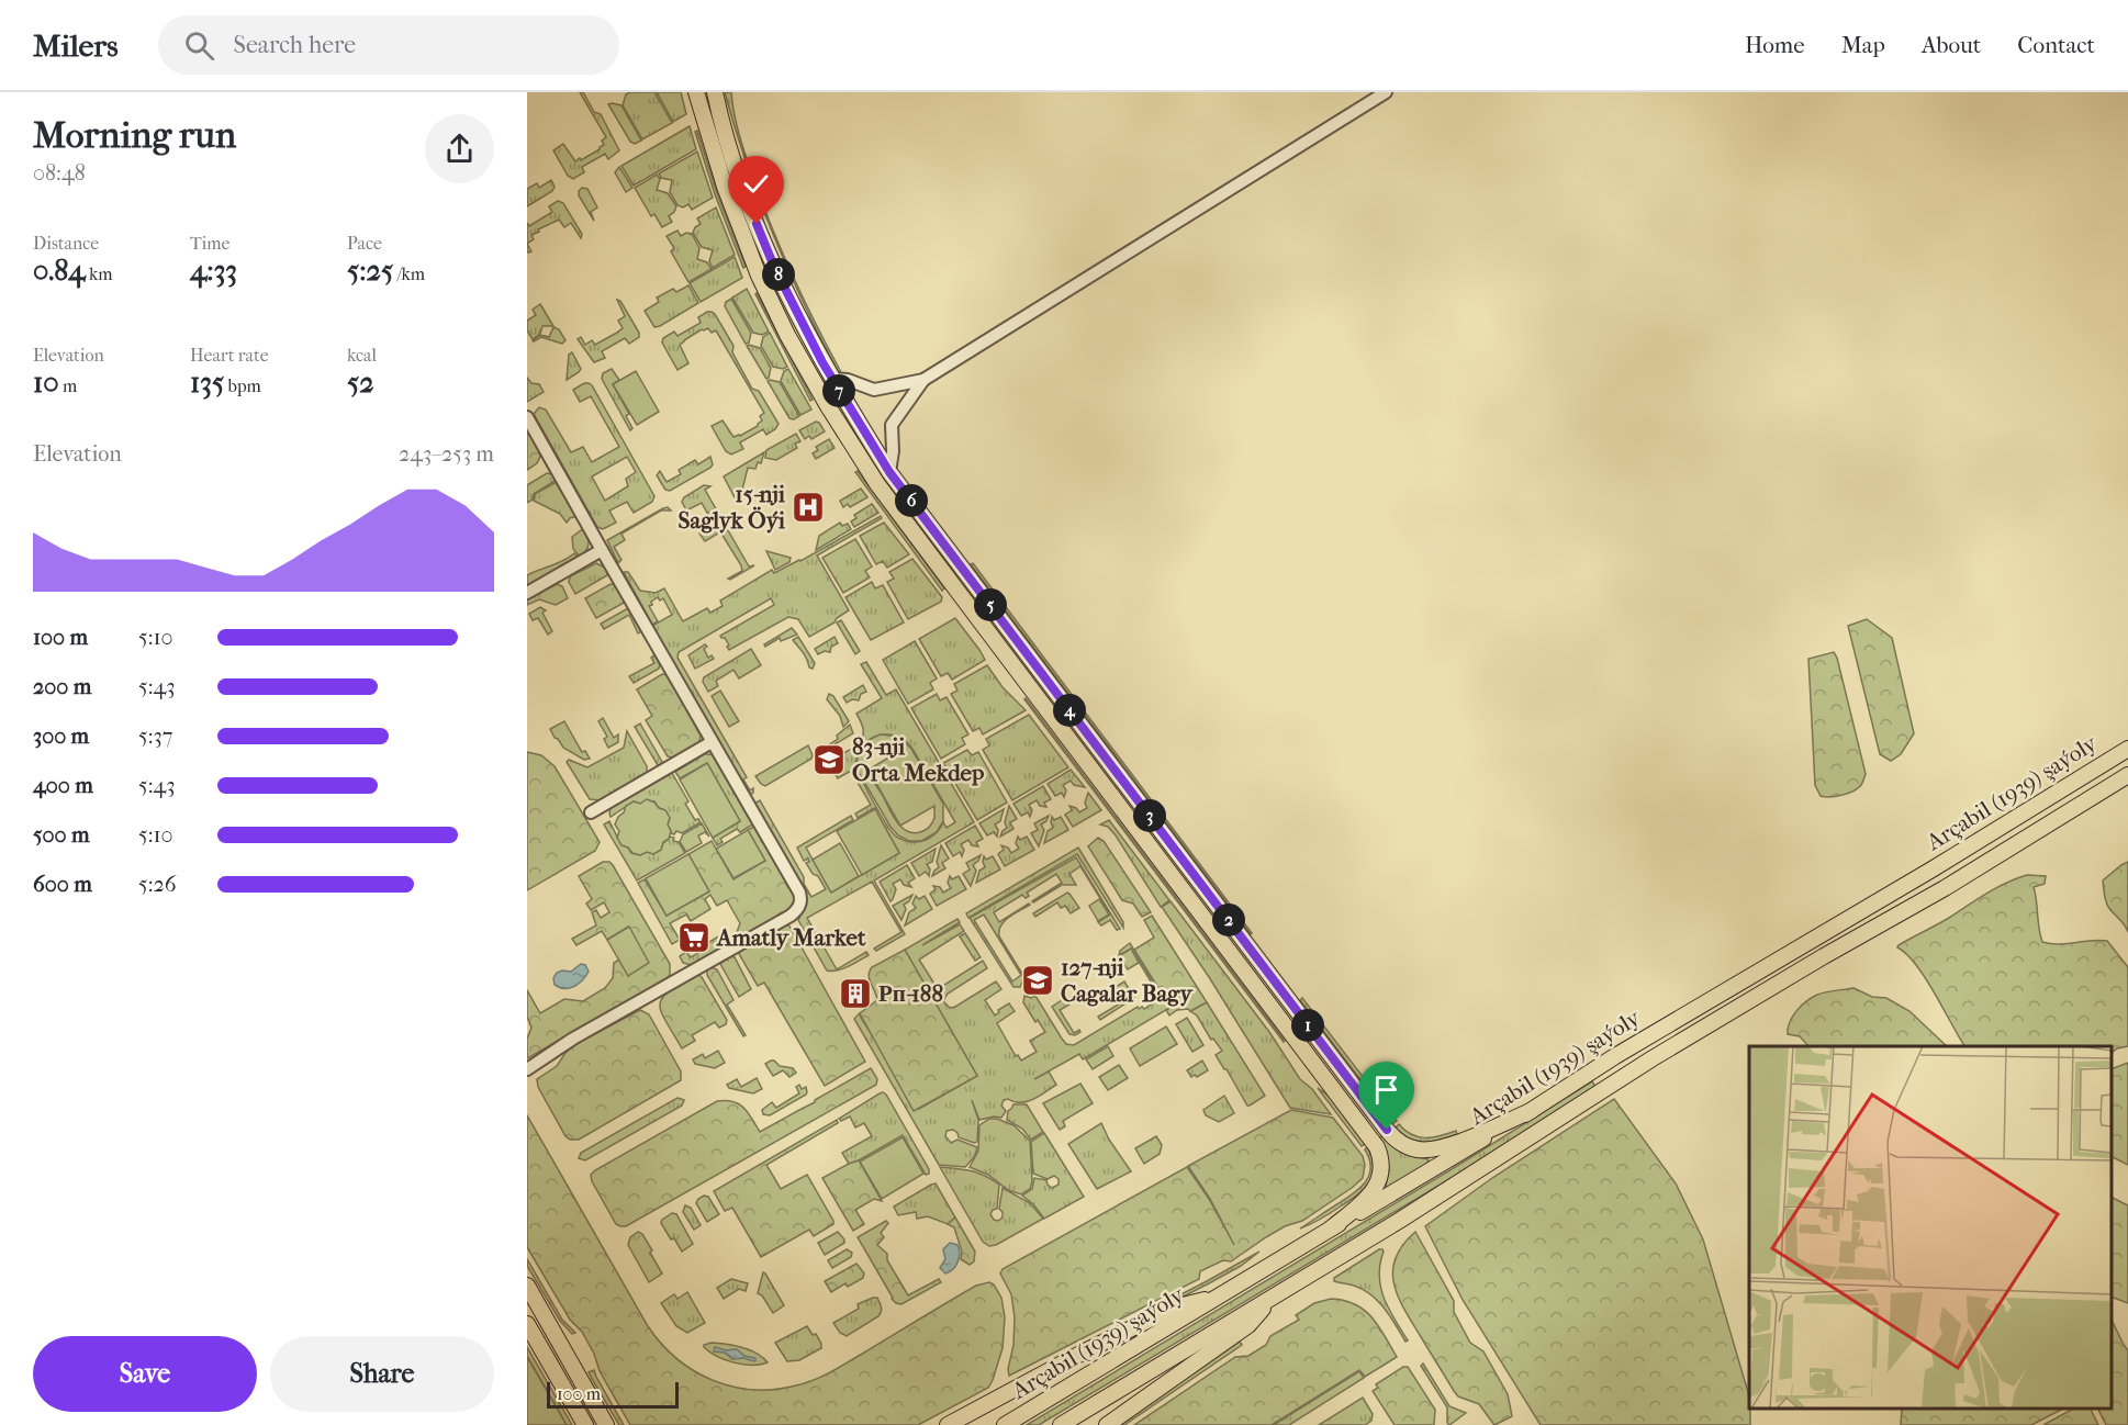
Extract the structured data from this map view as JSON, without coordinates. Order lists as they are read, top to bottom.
{
  "streets": {
    "main road": ["Arçabil (1939) şaýoly"]
  },
  "places": {
    "hospital": ["15-nji Saglyk Öýi"],
    "school or university": ["83-nji Orta Mekdep", "127-nji Cagalar Bagy"],
    "supermarket": ["Amatly Market"],
    "building": ["Рп-188"]
  },
  "scale_bar": "100 m",
  "page": {
    "header": "Milers",
    "search": "Search here",
    "nav": [
      "Home",
      "Map",
      "About",
      "Contact"
    ],
    "heading": ["Morning run", "08:48"],
    "stats": [
      ["Distance", "0.84 km"],
      ["Time", "4:33"],
      ["Pace", "5:25 /km"],
      ["Elevation", "10 m"],
      ["Heart rate", "135 bpm"],
      ["kcal", "52"]
    ],
    "pins": [
      "8",
      "7",
      "6",
      "5",
      "4",
      "3",
      "2",
      "1"
    ],
    "chart": ["Elevation", "243–253 m"],
    "list": [
      {
        "name": "100 m",
        "note": "5:10"
      },
      {
        "name": "200 m",
        "note": "5:43"
      },
      {
        "name": "300 m",
        "note": "5:37"
      },
      {
        "name": "400 m",
        "note": "5:43"
      },
      {
        "name": "500 m",
        "note": "5:10"
      },
      {
        "name": "600 m",
        "note": "5:26"
      }
    ],
    "buttons": ["Save", "Share"],
    "scale": "100 m"
  }
}
